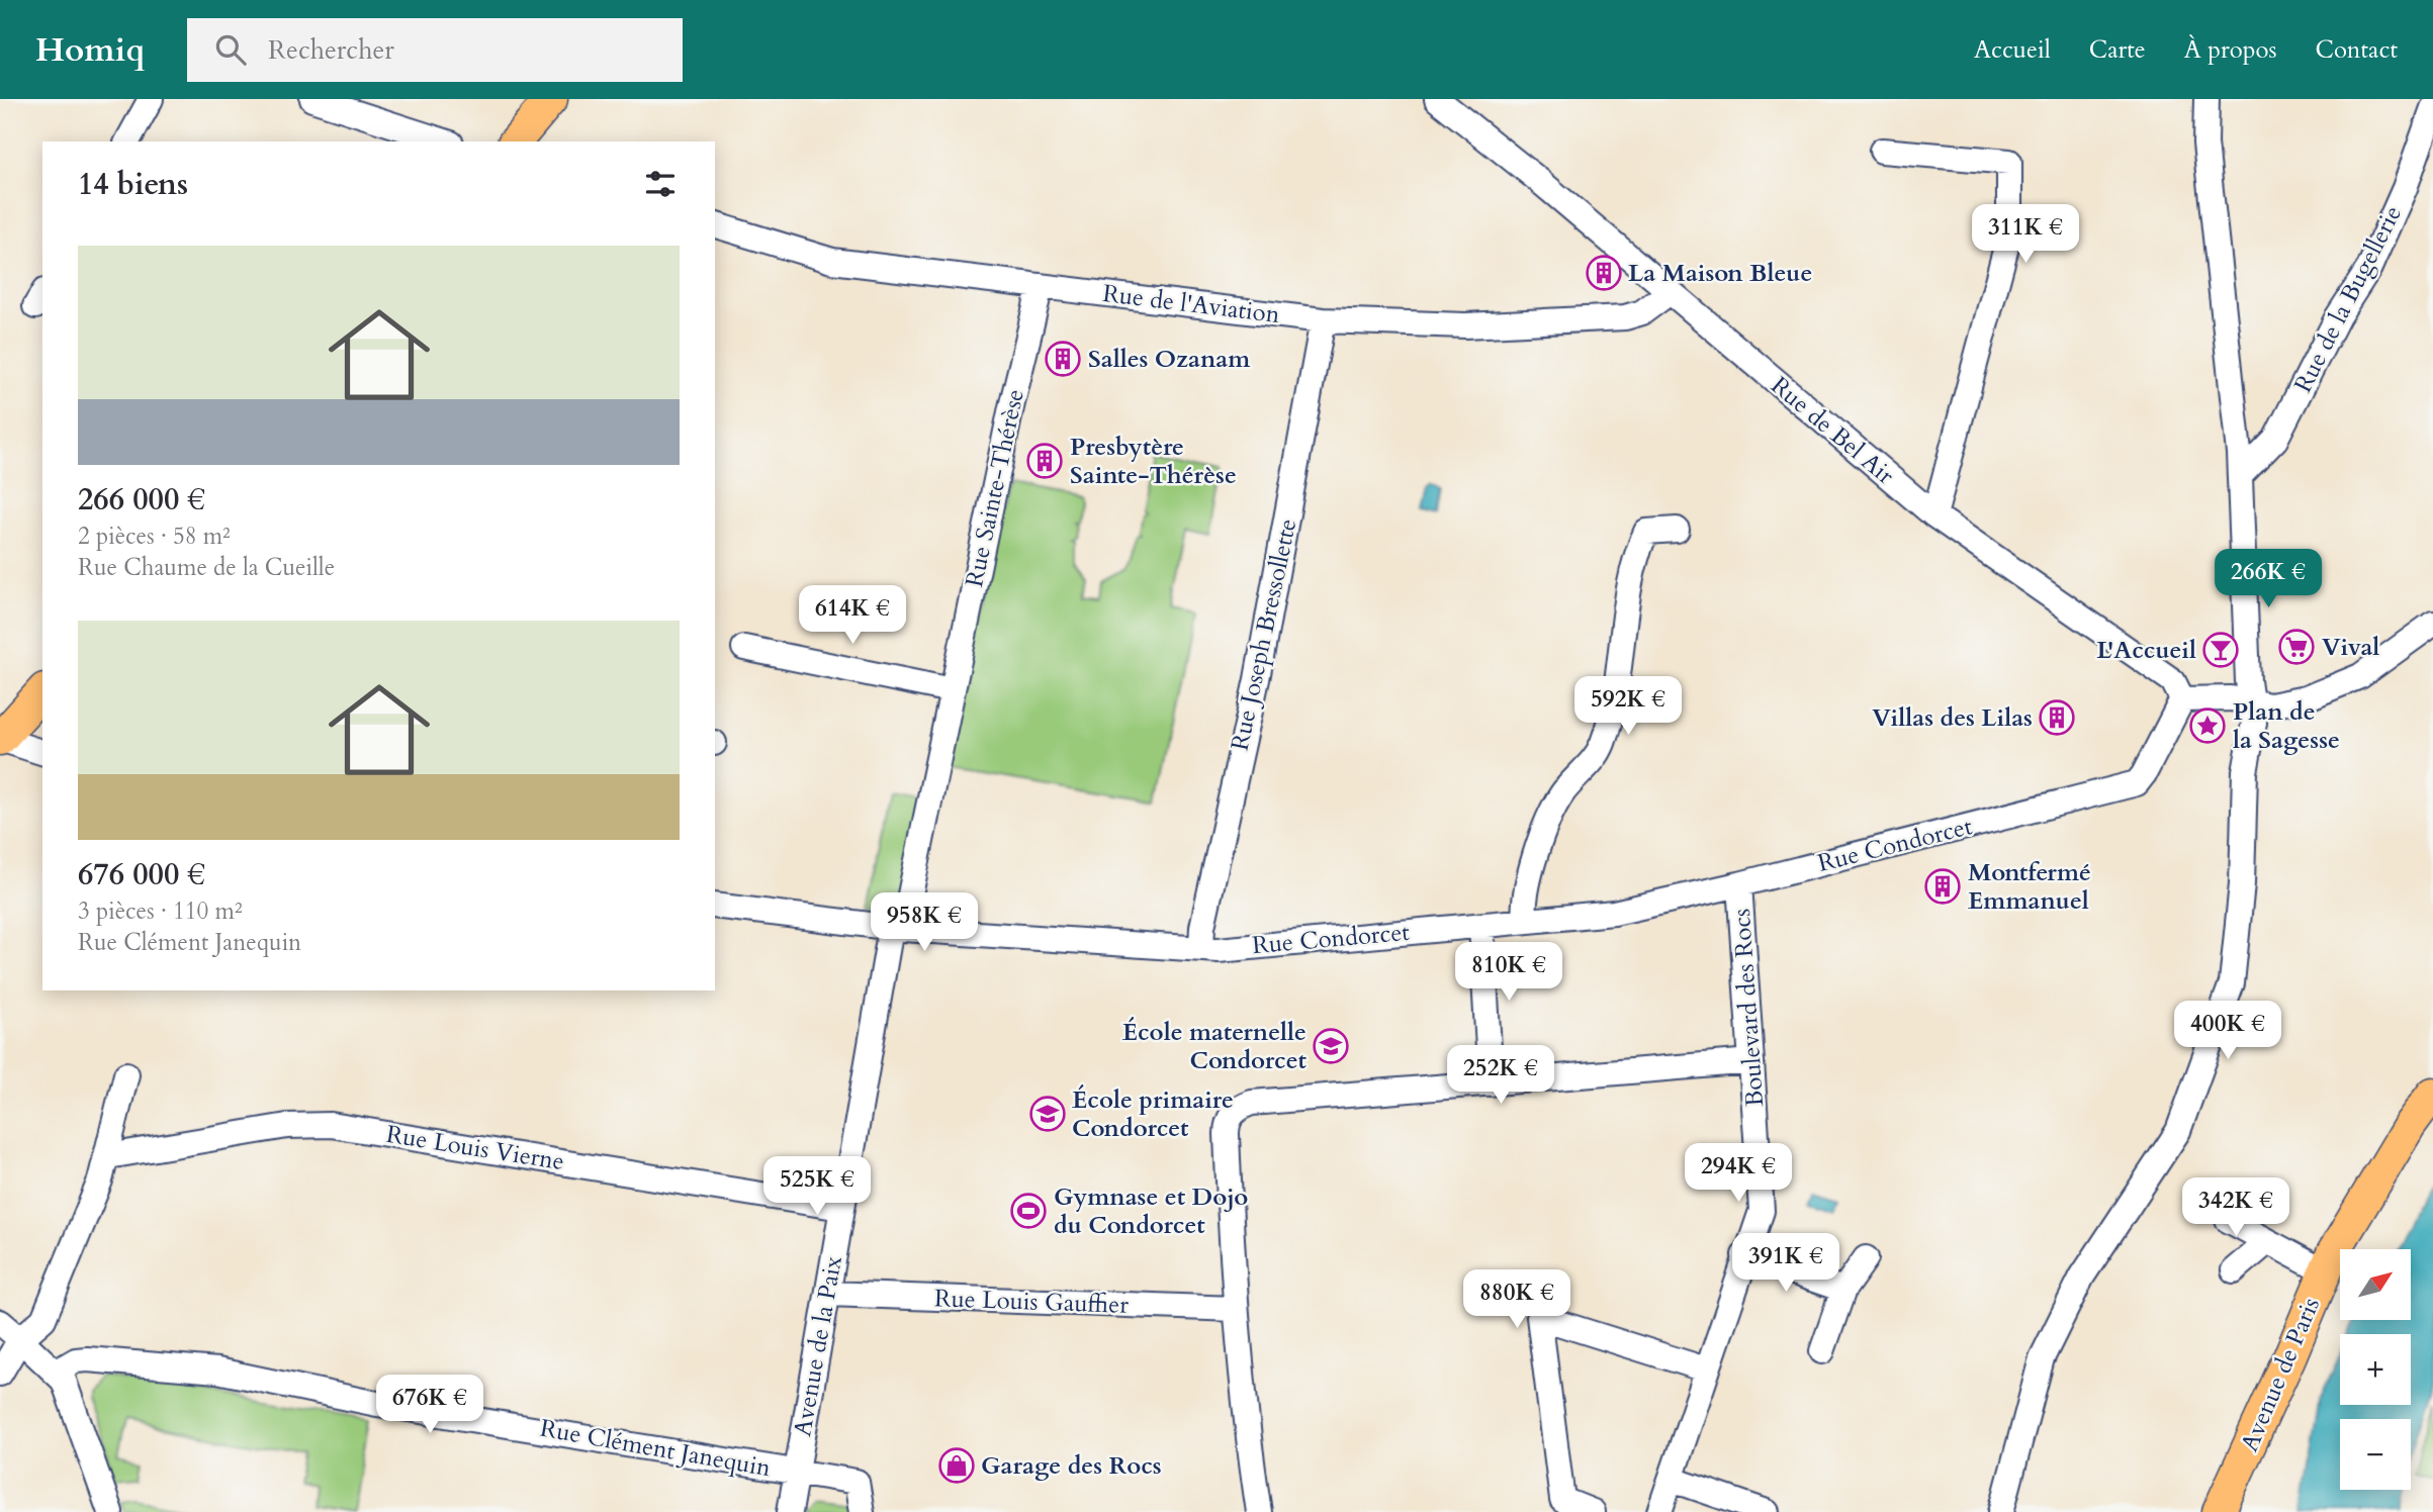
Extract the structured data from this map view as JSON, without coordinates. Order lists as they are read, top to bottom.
{
  "streets": {
    "main road": ["Avenue de Paris"],
    "street": [
      "Rue de la Bugellerie",
      "Rue de l'Aviation",
      "Rue de Bel Air",
      "Rue Sainte-Thérèse",
      "Rue Joseph Bressollette",
      "Rue Condorcet",
      "Boulevard des Rocs",
      "Rue Louis Vierne",
      "Rue Louis Gauffier",
      "Avenue de la Paix",
      "Rue Clément Janequin"
    ]
  },
  "crossings": [
    ["Rue de l'Aviation", "Rue de Bel Air"],
    ["Rue de l'Aviation", "Rue Sainte-Thérèse"],
    ["Rue de l'Aviation", "Rue Joseph Bressollette"],
    ["Rue de Bel Air", "Rue Condorcet"],
    ["Rue Sainte-Thérèse", "Rue Condorcet"],
    ["Rue Sainte-Thérèse", "Avenue de la Paix"],
    ["Rue Joseph Bressollette", "Rue Condorcet"],
    ["Rue Condorcet", "Boulevard des Rocs"],
    ["Rue Condorcet", "Avenue de la Paix"],
    ["Rue Louis Vierne", "Avenue de la Paix"],
    ["Rue Louis Gauffier", "Avenue de la Paix"],
    ["Avenue de la Paix", "Rue Clément Janequin"]
  ],
  "places": {
    "building": [
      "La Maison Bleue",
      "Salles Ozanam",
      "Presbytère Sainte-Thérèse",
      "Villas des Lilas",
      "Montfermé Emmanuel"
    ],
    "supermarket": ["Vival"],
    "bar": ["L'Accueil"],
    "place": ["Plan de la Sagesse"],
    "school or university": ["École maternelle Condorcet", "École primaire Condorcet"],
    "sports": ["Gymnase et Dojo du Condorcet"],
    "shop": ["Garage des Rocs"]
  },
  "north": "top right",
  "page": {
    "header": "Homiq",
    "search": "Rechercher",
    "nav": [
      "Accueil",
      "Carte",
      "À propos",
      "Contact"
    ],
    "heading": "14 biens",
    "price": [
      "311K €",
      "266K €",
      "614K €",
      "592K €",
      "958K €",
      "810K €",
      "400K €",
      "252K €",
      "294K €",
      "525K €",
      "342K €",
      "391K €",
      "880K €",
      "676K €"
    ],
    "list": [
      {
        "name": "266 000 €",
        "note": "2 pièces · 58 m² · Rue Chaume de la Cueille"
      },
      {
        "name": "676 000 €",
        "note": "3 pièces · 110 m² · Rue Clément Janequin"
      }
    ],
    "map_buttons": ["+", "−"]
  }
}
